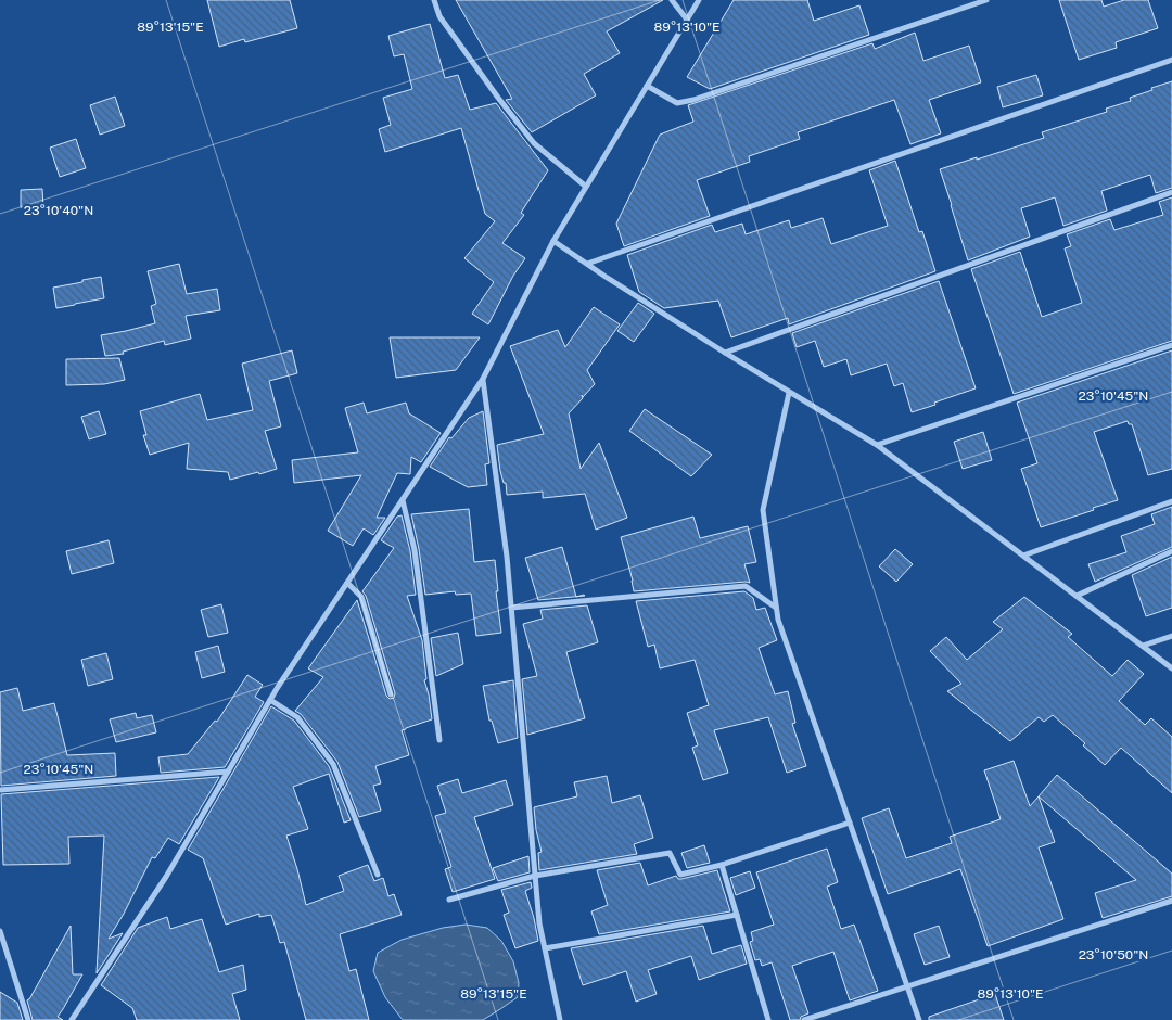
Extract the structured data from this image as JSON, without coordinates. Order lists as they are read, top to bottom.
{
  "coordinates": [
    "89°13'15\"E",
    "89°13'10\"E",
    "23°10'40\"N",
    "23°10'45\"N",
    "23°10'50\"N"
  ]
}
